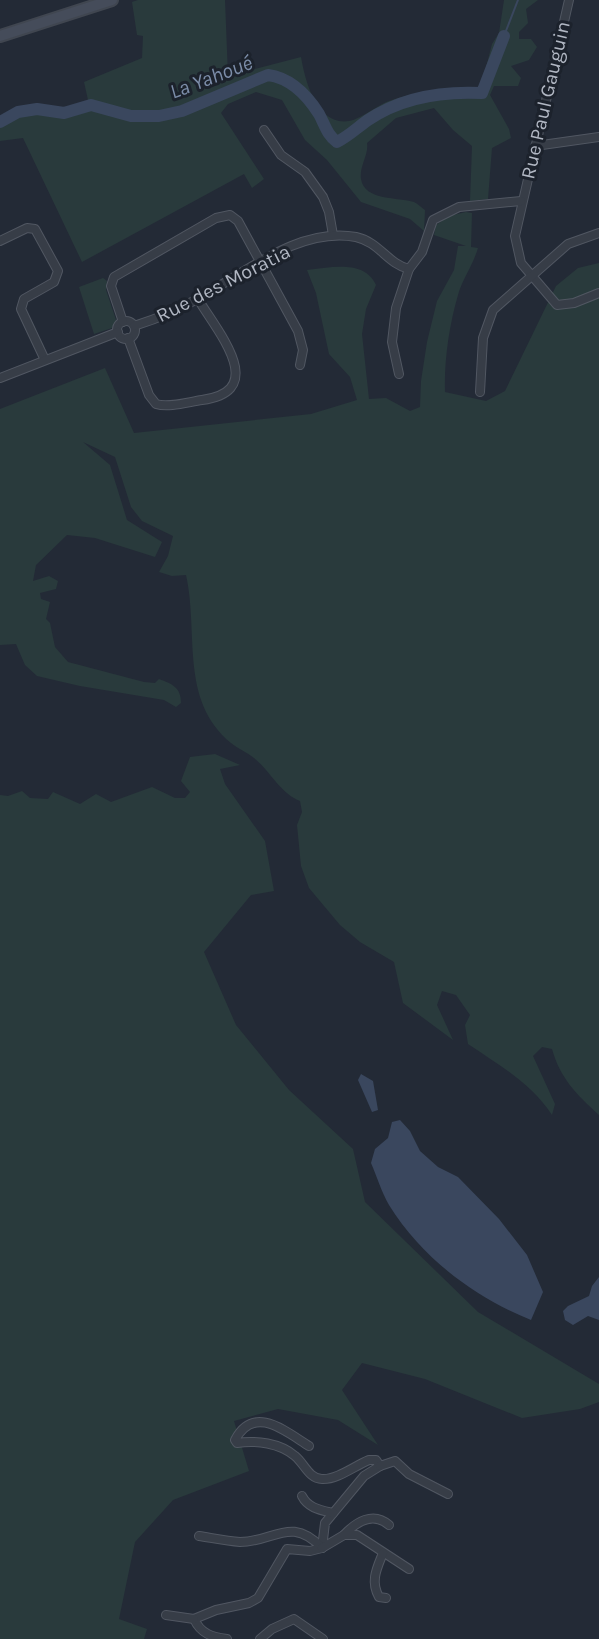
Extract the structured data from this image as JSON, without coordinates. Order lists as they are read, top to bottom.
{
  "streets": {
    "street": ["Rue Paul Gauguin", "Rue des Moratia"]
  },
  "water": ["La Yahoué"]
}
